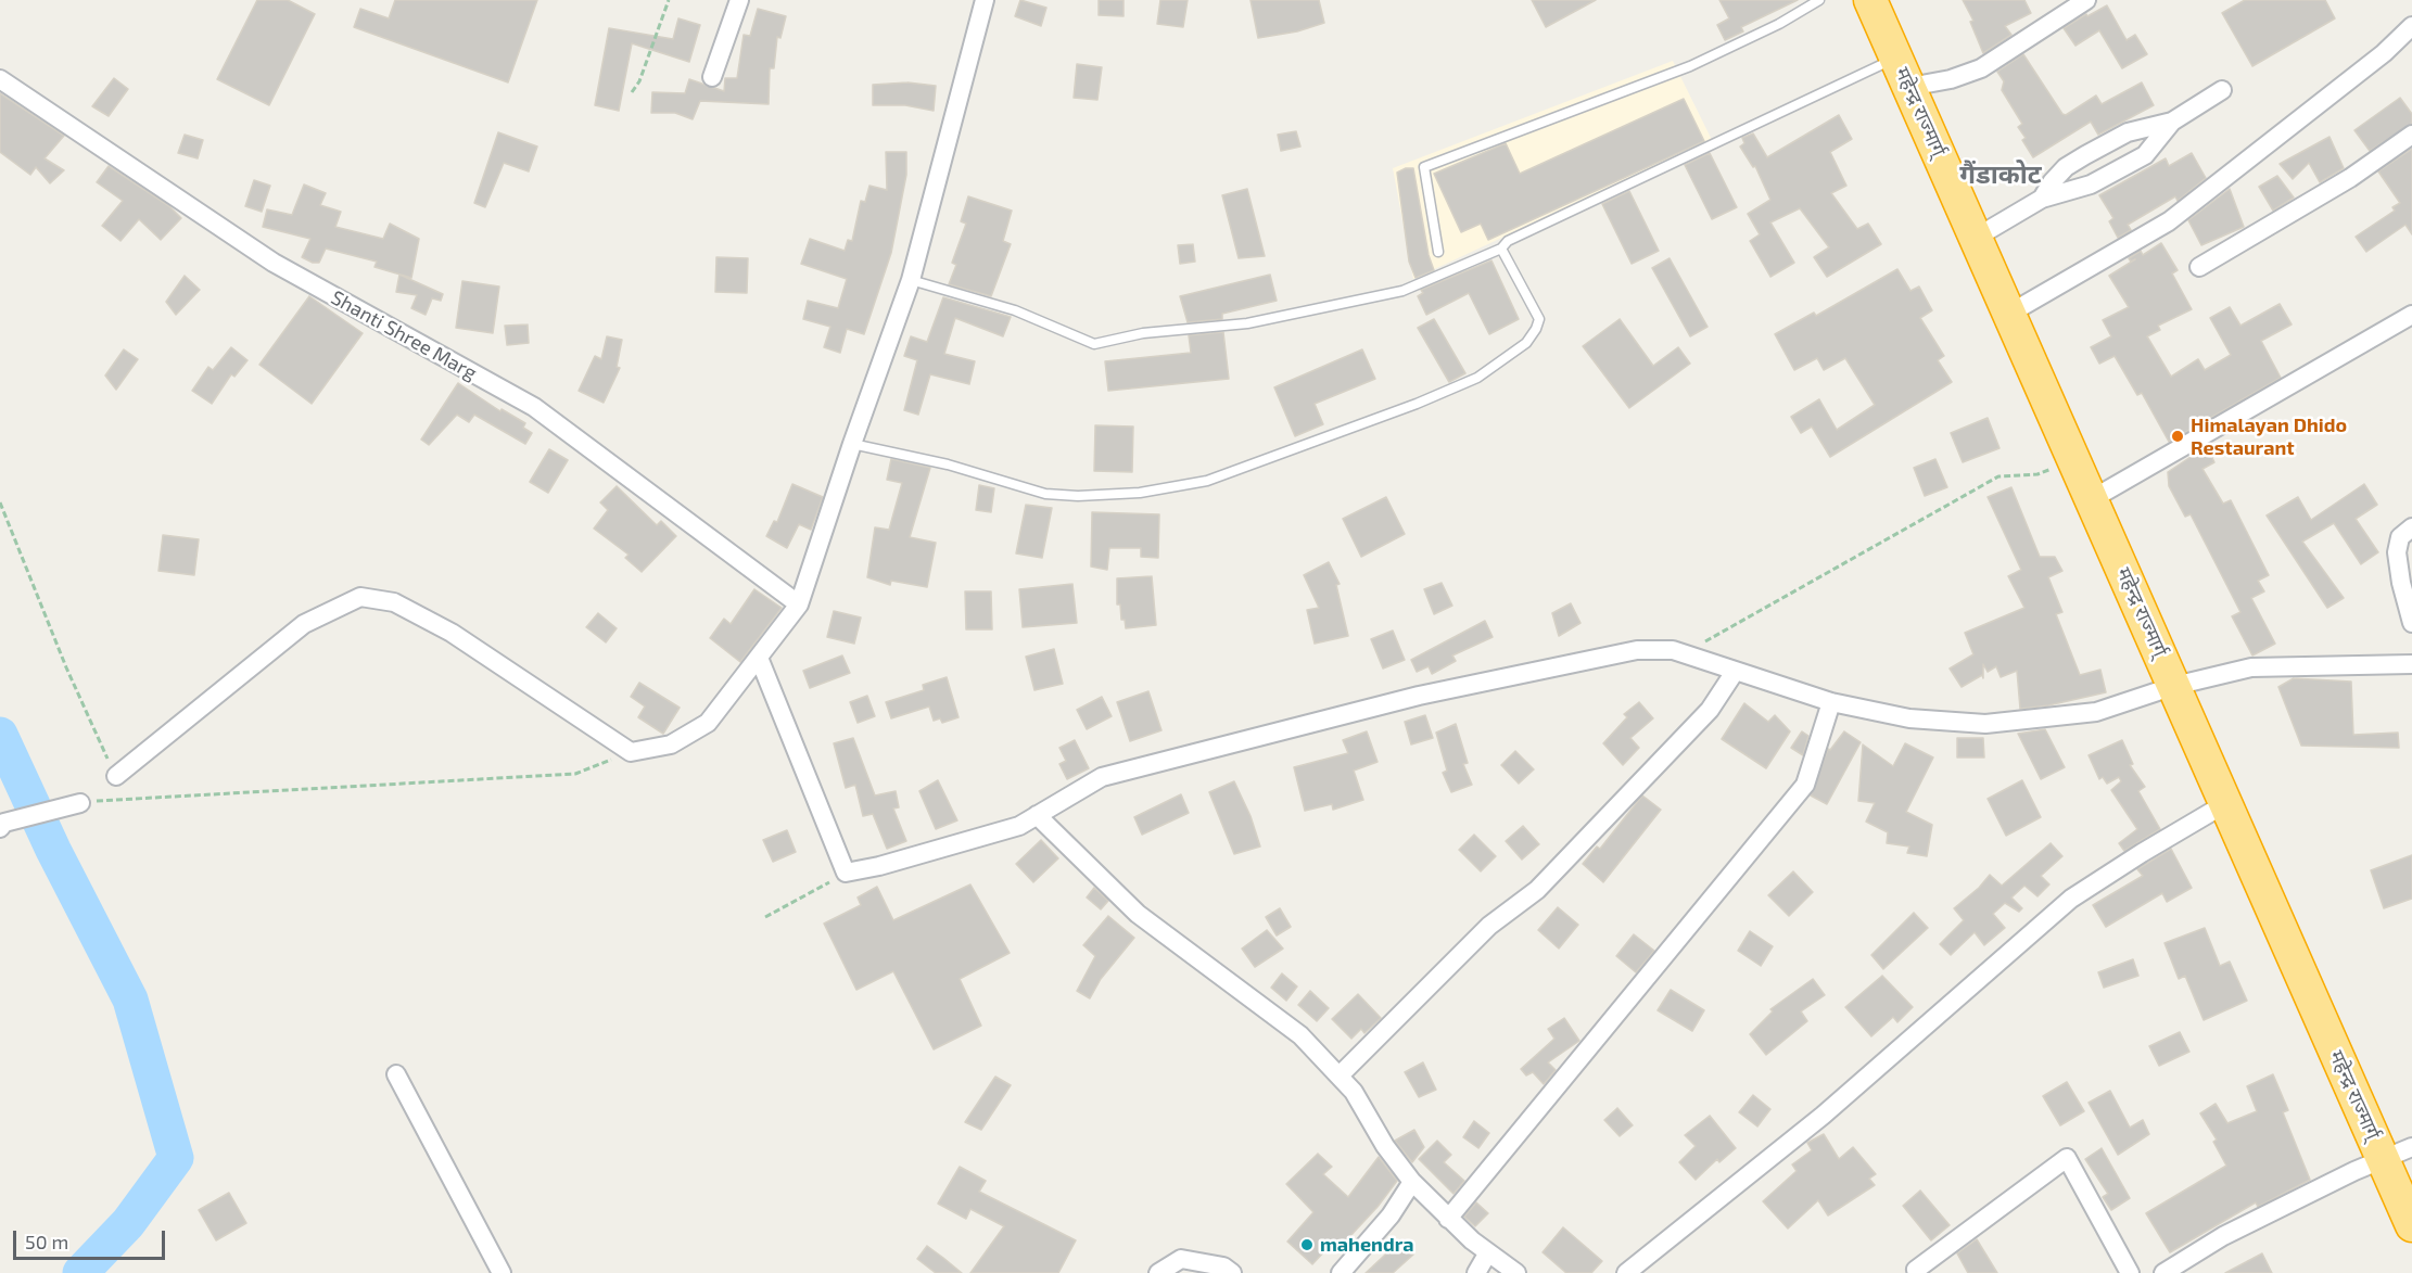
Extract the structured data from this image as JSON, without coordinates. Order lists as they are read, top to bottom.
{
  "streets": {
    "highway": ["महेन्द्र राज्मार्ग्"],
    "street": ["Shanti Shree Marg"]
  },
  "districts": ["गैंडाकोट"],
  "places": ["Himalayan Dhido Restaurant", "mahendra"],
  "scale_bar": "50 m"
}
